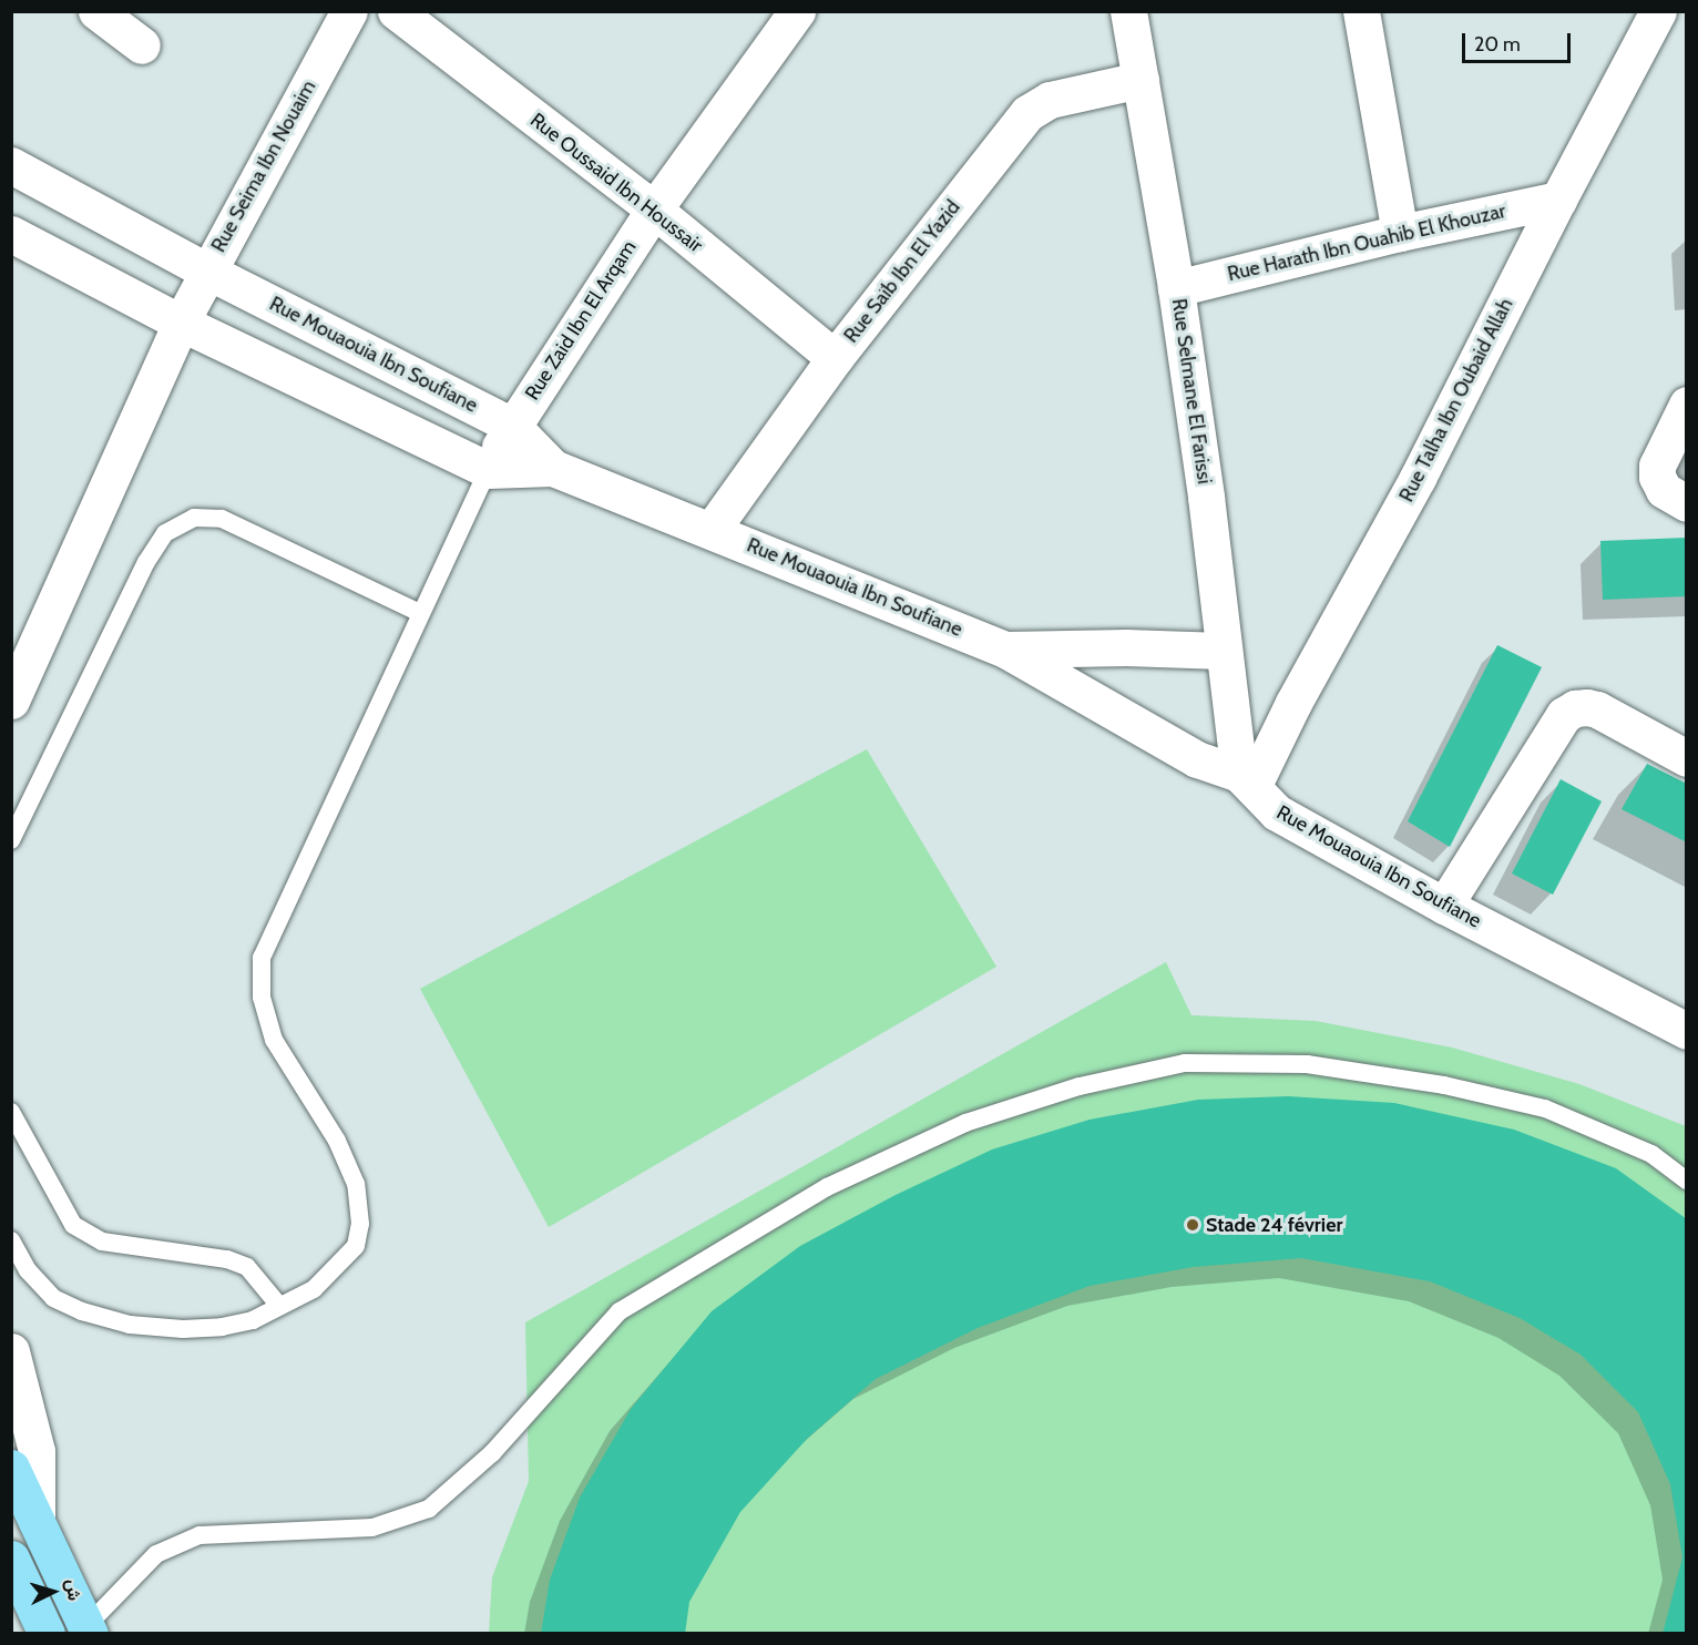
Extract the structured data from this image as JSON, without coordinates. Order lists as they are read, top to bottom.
{
  "streets": {
    "street": [
      "Rue Seima Ibn Nouaim",
      "Rue Oussaid Ibn Houssair",
      "Rue Harath Ibn Ouahib El Khouzar",
      "Rue Saïb Ibn El Yazid",
      "Rue Zaid Ibn El Arqam",
      "Rue Mouaouia Ibn Soufiane",
      "Rue Selmane El Farissi",
      "Rue Talha Ibn Oubaid Allah"
    ]
  },
  "crossings": [
    ["Rue Seima Ibn Nouaim", "Rue Mouaouia Ibn Soufiane"],
    ["Rue Oussaid Ibn Houssair", "Rue Saïb Ibn El Yazid"],
    ["Rue Oussaid Ibn Houssair", "Rue Zaid Ibn El Arqam"],
    ["Rue Harath Ibn Ouahib El Khouzar", "Rue Selmane El Farissi"],
    ["Rue Harath Ibn Ouahib El Khouzar", "Rue Talha Ibn Oubaid Allah"],
    ["Rue Saïb Ibn El Yazid", "Rue Mouaouia Ibn Soufiane"],
    ["Rue Saïb Ibn El Yazid", "Rue Selmane El Farissi"],
    ["Rue Zaid Ibn El Arqam", "Rue Mouaouia Ibn Soufiane"],
    ["Rue Mouaouia Ibn Soufiane", "Rue Selmane El Farissi"],
    ["Rue Mouaouia Ibn Soufiane", "Rue Talha Ibn Oubaid Allah"],
    ["Rue Selmane El Farissi", "Rue Talha Ibn Oubaid Allah"]
  ],
  "places": ["Stade 24 février"],
  "scale_bar": "20 m",
  "north": "right"
}
